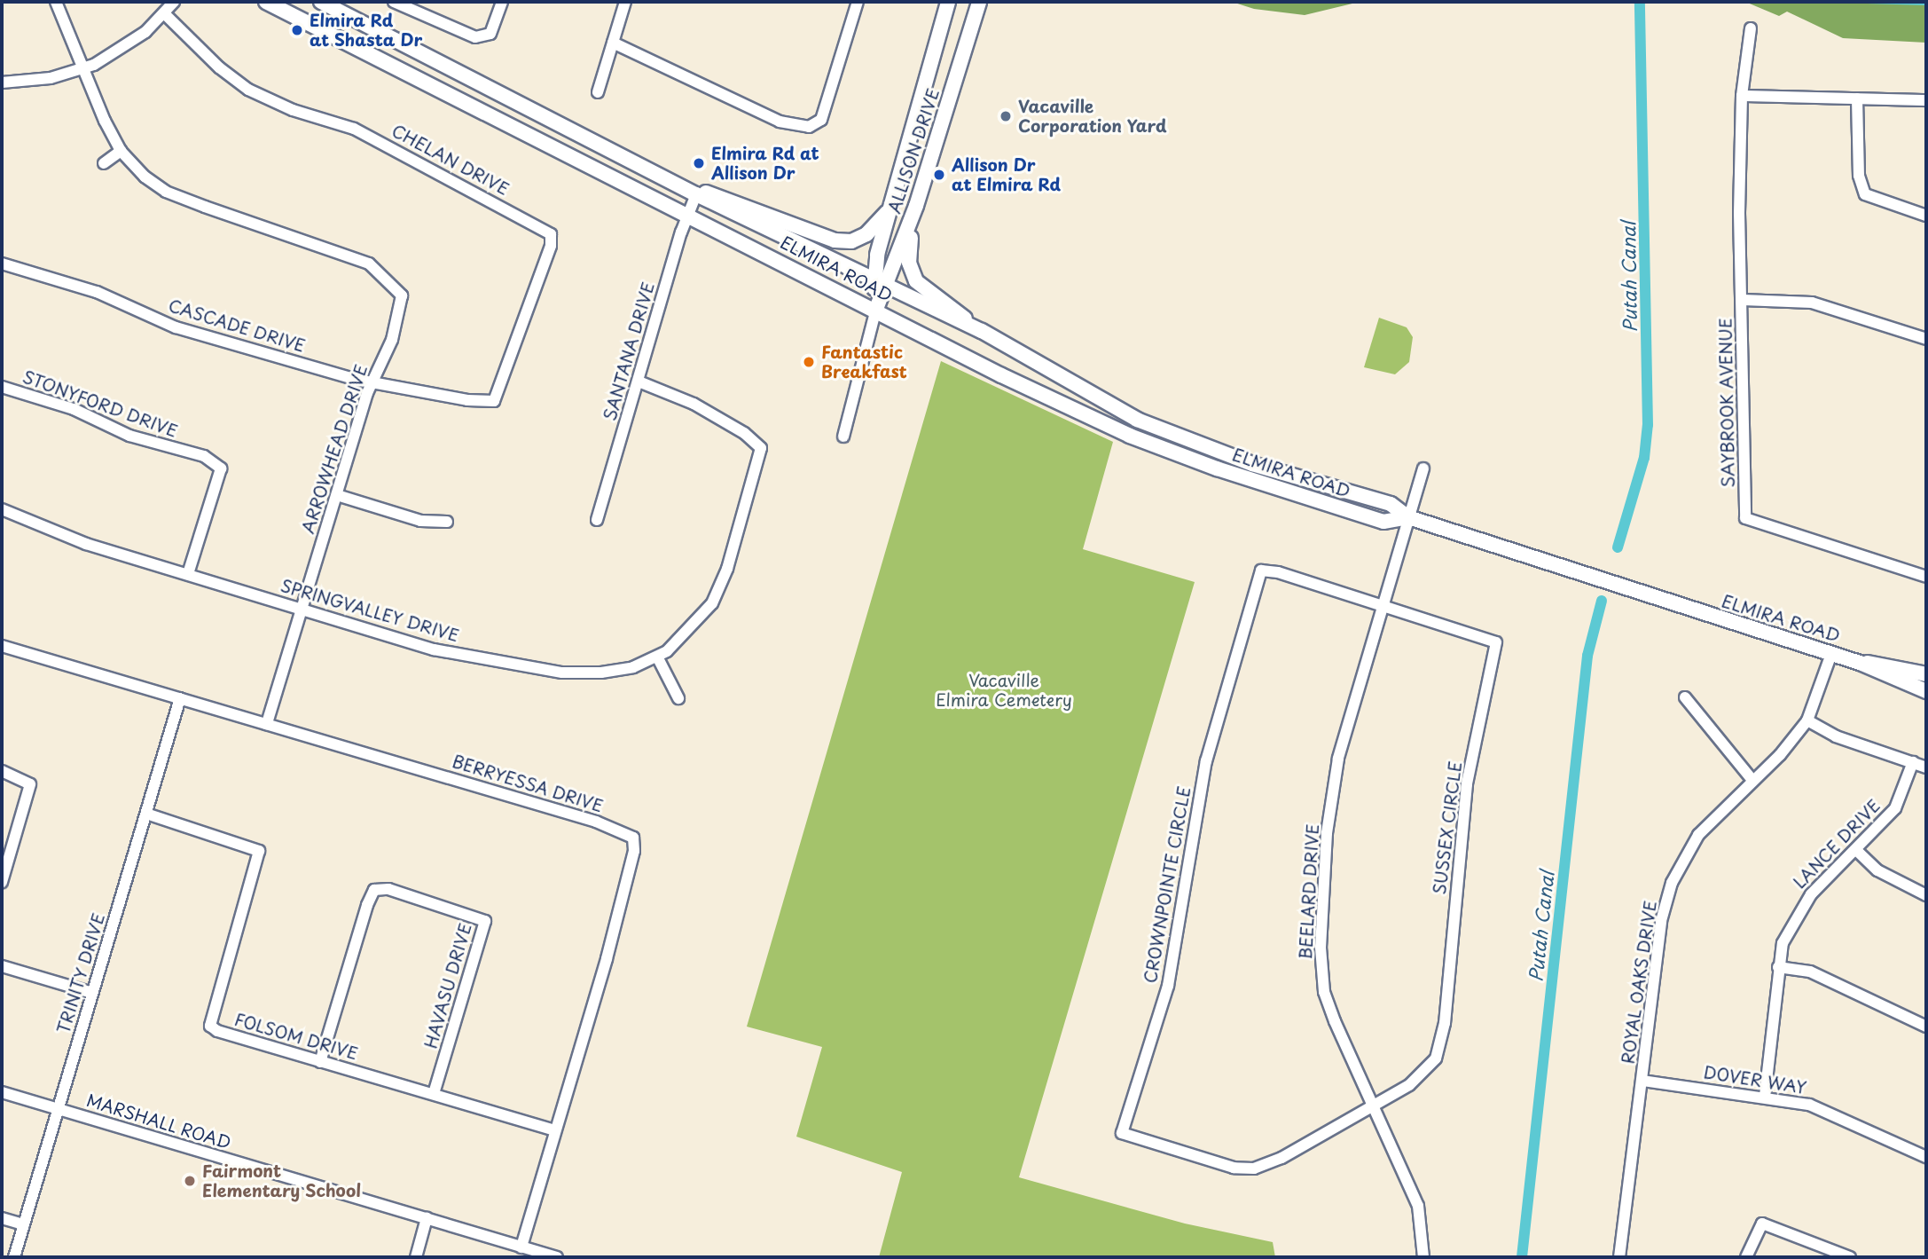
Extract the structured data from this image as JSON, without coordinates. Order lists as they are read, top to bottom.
{
  "streets": {
    "main road": ["ALLISON DRIVE", "ELMIRA ROAD"],
    "street": [
      "CHELAN DRIVE",
      "CASCADE DRIVE",
      "SANTANA DRIVE",
      "SAYBROOK AVENUE",
      "STONYFORD DRIVE",
      "ARROWHEAD DRIVE",
      "SPRINGVALLEY DRIVE",
      "BERRYESSA DRIVE",
      "SUSSEX CIRCLE",
      "LANCE DRIVE",
      "CROWNPOINTE CIRCLE",
      "BEELARD DRIVE",
      "TRINITY DRIVE",
      "ROYAL OAKS DRIVE",
      "HAVASU DRIVE",
      "FOLSOM DRIVE",
      "DOVER WAY",
      "MARSHALL ROAD"
    ]
  },
  "crossings": [
    ["ALLISON DRIVE", "ELMIRA ROAD"],
    ["CHELAN DRIVE", "CASCADE DRIVE"],
    ["ELMIRA ROAD", "SANTANA DRIVE"],
    ["ELMIRA ROAD", "BEELARD DRIVE"],
    ["ELMIRA ROAD", "ROYAL OAKS DRIVE"],
    ["CASCADE DRIVE", "ARROWHEAD DRIVE"],
    ["SANTANA DRIVE", "SPRINGVALLEY DRIVE"],
    ["STONYFORD DRIVE", "SPRINGVALLEY DRIVE"],
    ["ARROWHEAD DRIVE", "SPRINGVALLEY DRIVE"],
    ["ARROWHEAD DRIVE", "BERRYESSA DRIVE"],
    ["BERRYESSA DRIVE", "TRINITY DRIVE"],
    ["BERRYESSA DRIVE", "FOLSOM DRIVE"],
    ["BERRYESSA DRIVE", "MARSHALL ROAD"],
    ["SUSSEX CIRCLE", "CROWNPOINTE CIRCLE"],
    ["SUSSEX CIRCLE", "BEELARD DRIVE"],
    ["LANCE DRIVE", "DOVER WAY"],
    ["CROWNPOINTE CIRCLE", "BEELARD DRIVE"],
    ["TRINITY DRIVE", "FOLSOM DRIVE"],
    ["TRINITY DRIVE", "MARSHALL ROAD"],
    ["ROYAL OAKS DRIVE", "DOVER WAY"],
    ["HAVASU DRIVE", "FOLSOM DRIVE"]
  ],
  "water": ["Putah Canal"],
  "parks": ["Vacaville Elmira Cemetery"],
  "places": [
    "Elmira Rd at Shasta Dr",
    "Vacaville Corporation Yard",
    "Elmira Rd at Allison Dr",
    "Allison Dr at Elmira Rd",
    "Fantastic Breakfast",
    "Fairmont Elementary School"
  ]
}
